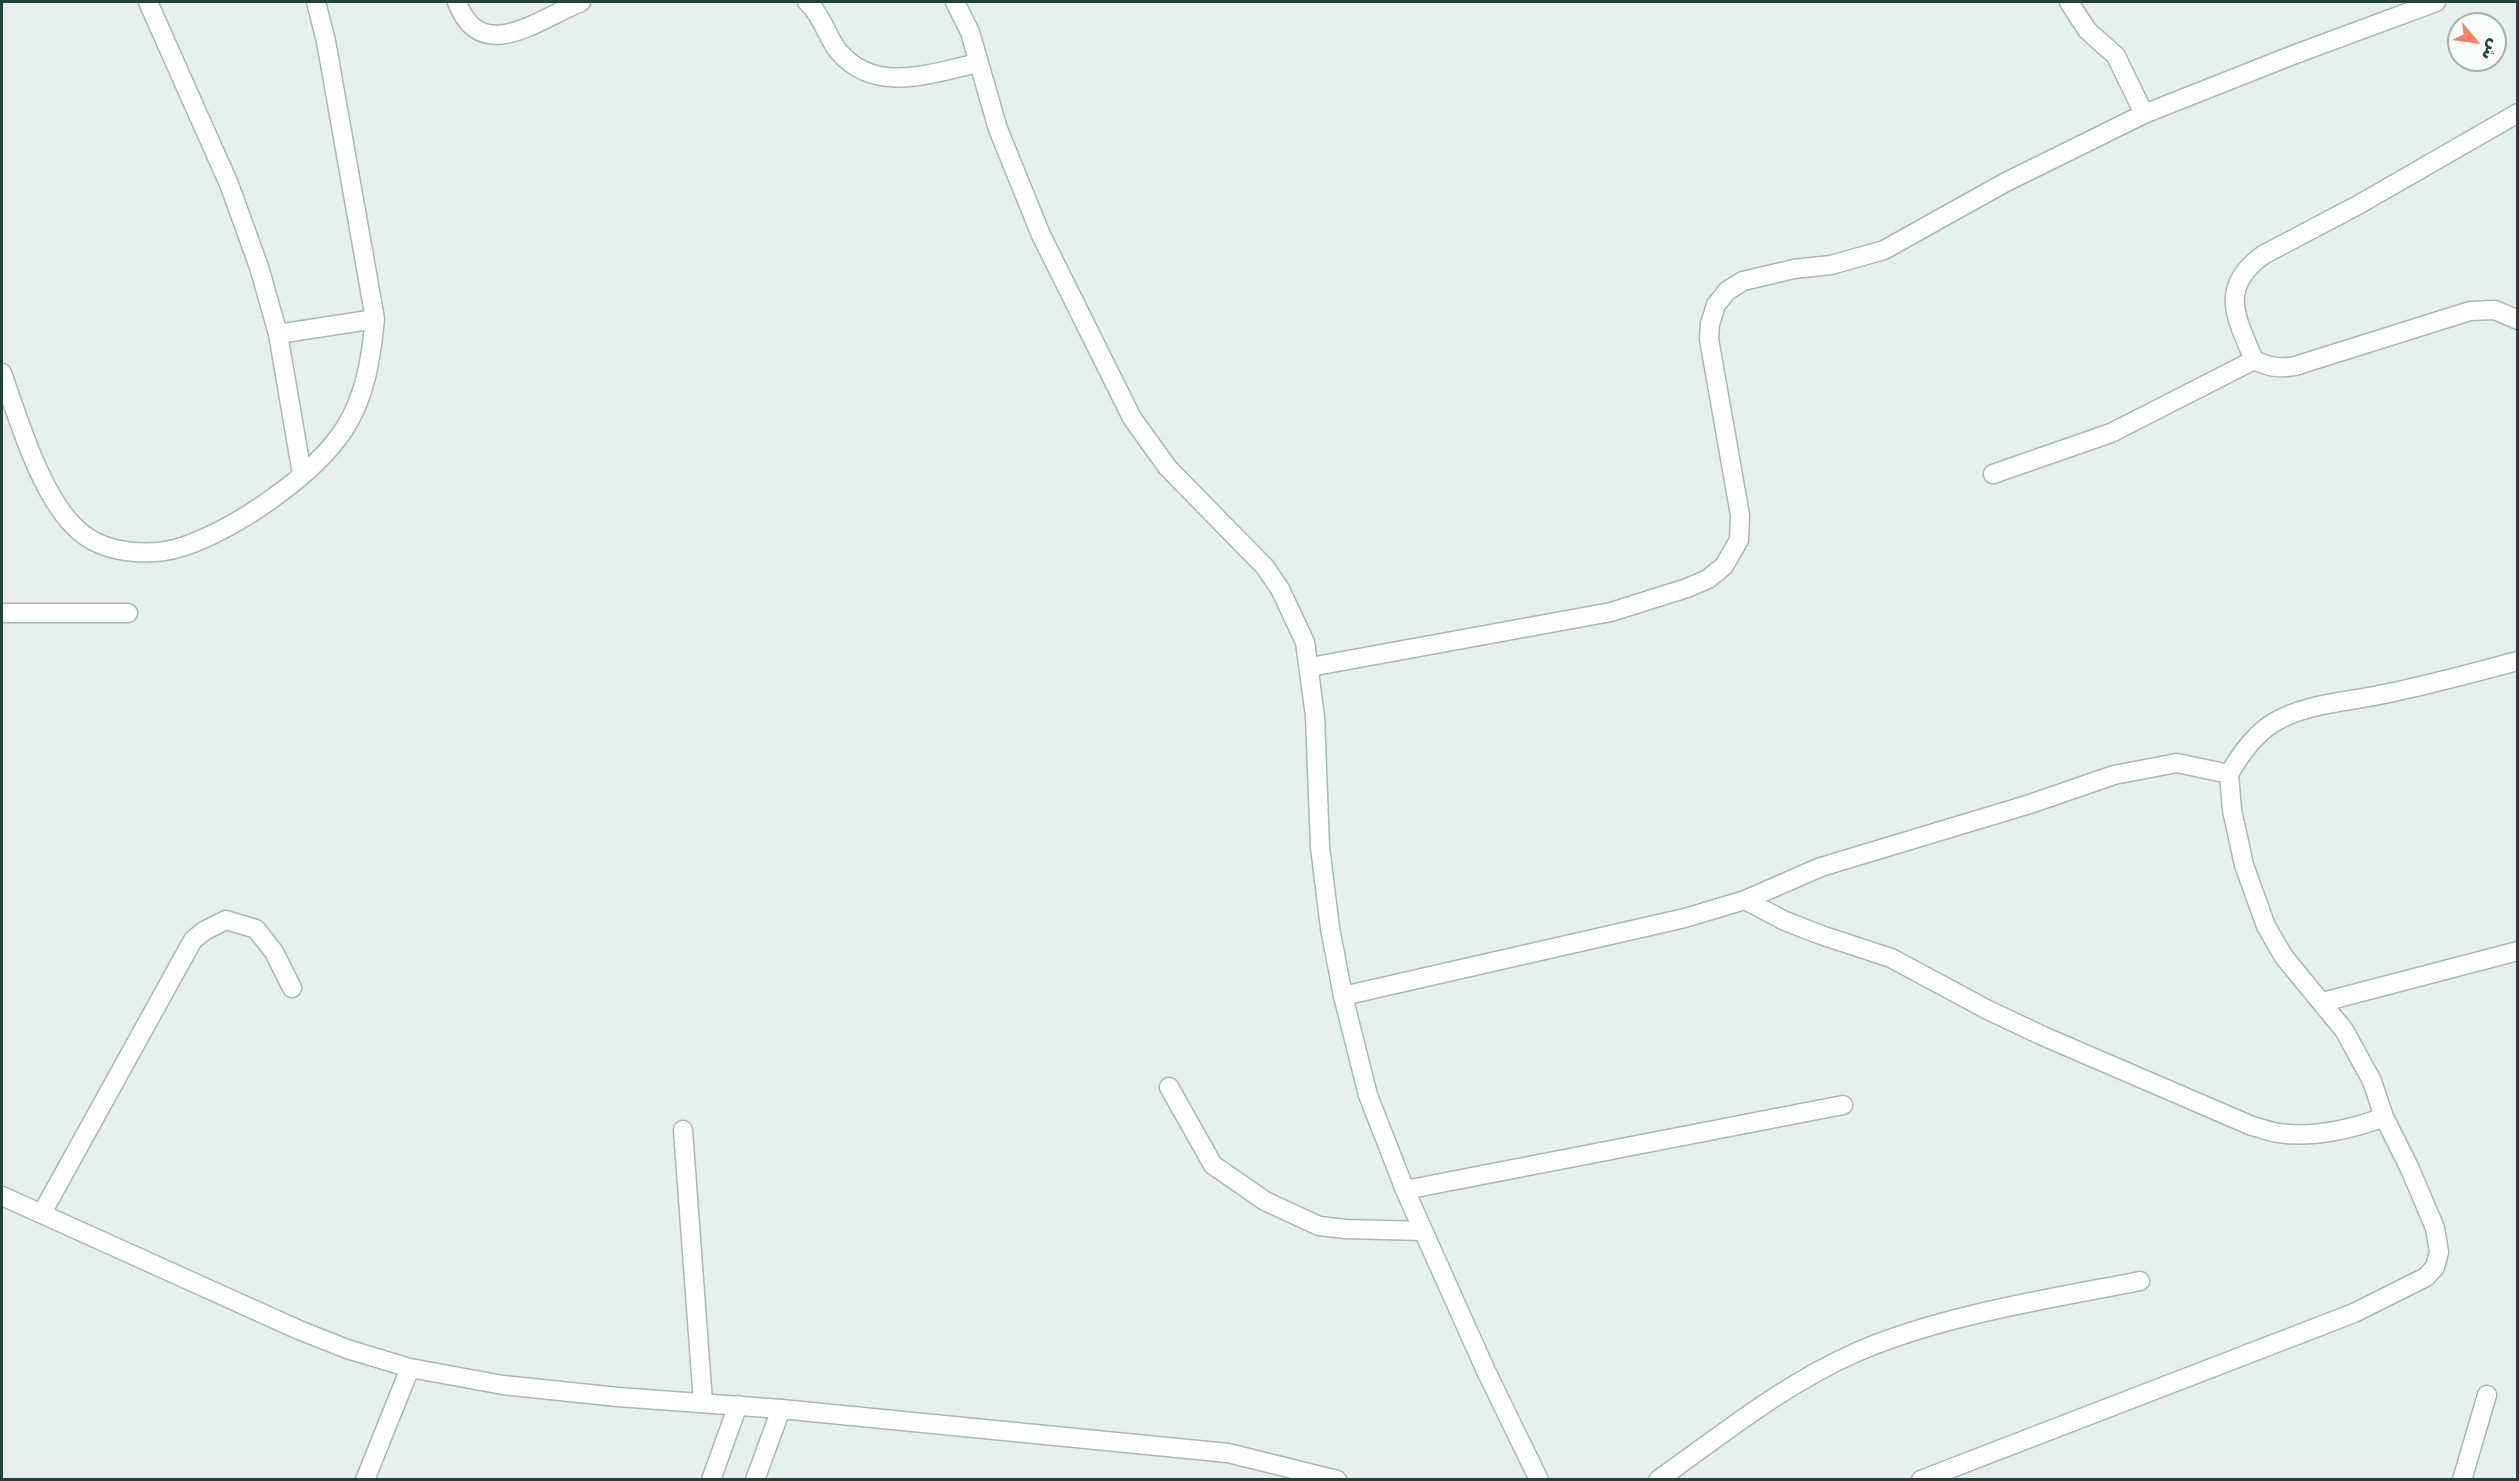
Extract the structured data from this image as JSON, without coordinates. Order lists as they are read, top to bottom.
{
  "north": "bottom right"
}
